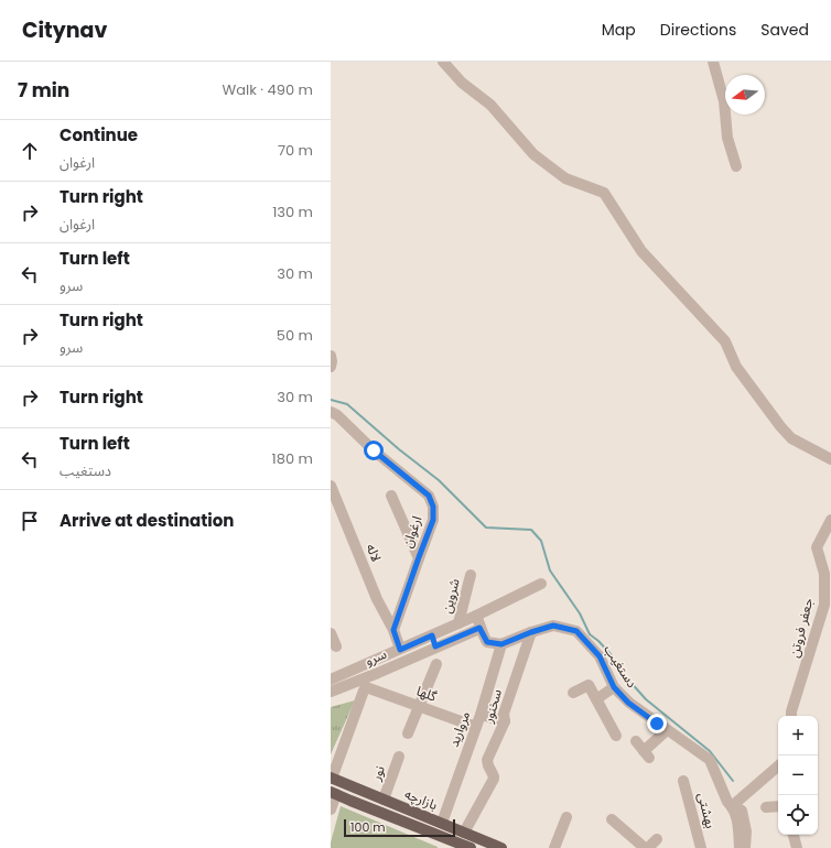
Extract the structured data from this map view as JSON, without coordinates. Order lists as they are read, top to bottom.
{
  "streets": {
    "main road": ["بازارچه"],
    "street": [
      "ارغوان",
      "لاله",
      "شروین",
      "جعفر فروتن",
      "سرو",
      "دستغیب",
      "گلها",
      "سخنور",
      "مروارید",
      "نور",
      "بهشتی"
    ]
  },
  "crossings": [
    ["ارغوان", "لاله"],
    ["شروین", "سرو"],
    ["دستغیب", "سخنور"],
    ["دستغیب", "مروارید"],
    ["گلها", "مروارید"],
    ["گلها", "بازارچه"],
    ["سخنور", "بازارچه"],
    ["مروارید", "بازارچه"],
    ["نور", "بازارچه"]
  ],
  "scale_bar": "100 m",
  "north": "left",
  "page": {
    "header": "Citynav",
    "nav": ["Map", "Directions", "Saved"],
    "heading": ["7 min", "Walk · 490 m"],
    "list": [
      ["Continue", "ارغوان", "70 m"],
      ["Turn right", "ارغوان", "130 m"],
      ["Turn left", "سرو", "30 m"],
      ["Turn right", "سرو", "50 m"],
      ["Turn right", "30 m"],
      ["Turn left", "دستغیب", "180 m"],
      "Arrive at destination"
    ],
    "map_buttons": ["+", "−"],
    "scale": "100 m"
  }
}
